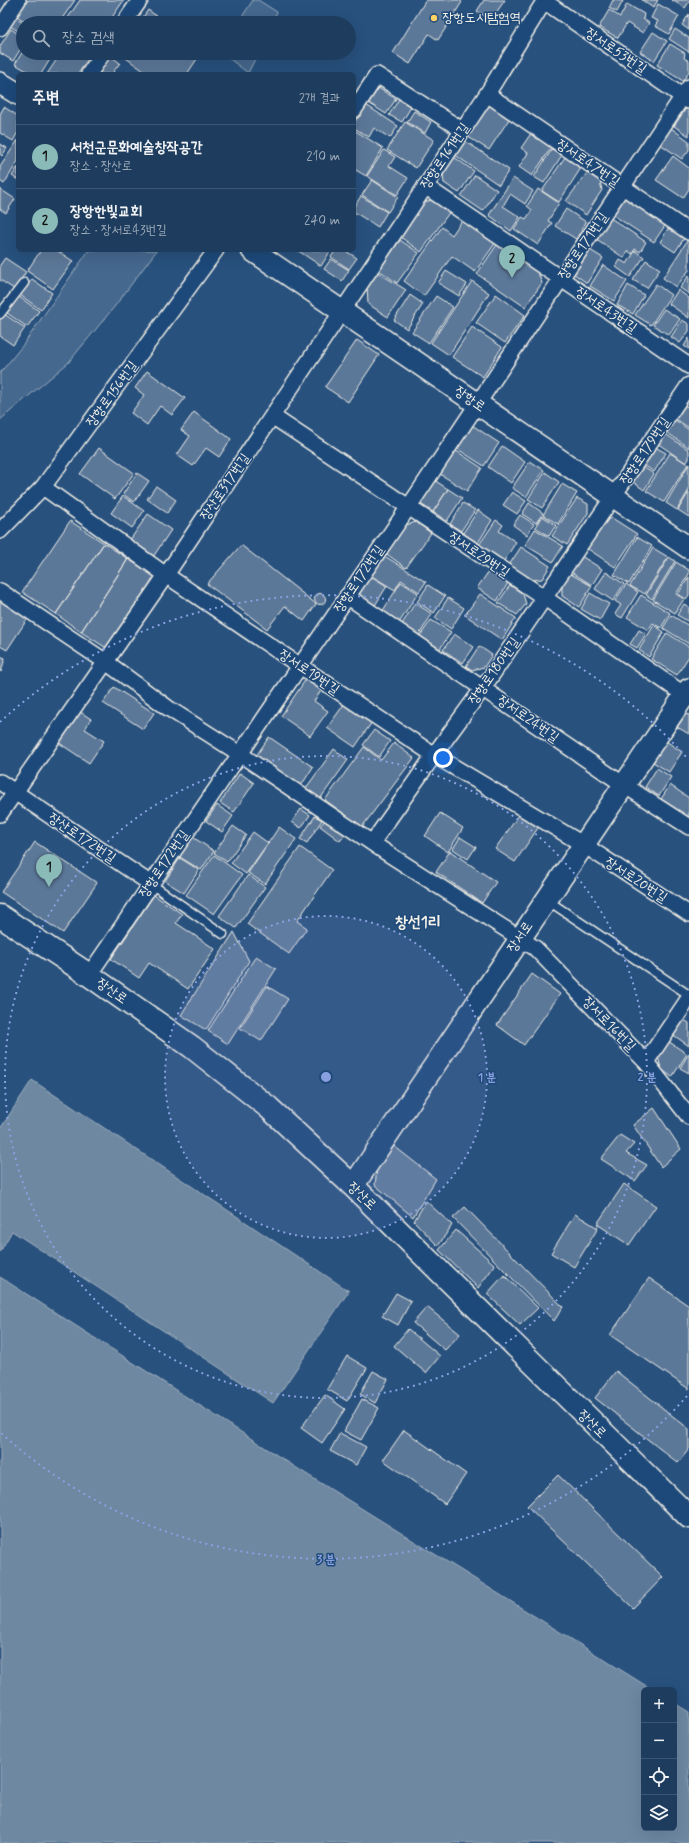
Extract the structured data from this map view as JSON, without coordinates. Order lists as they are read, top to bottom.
{
  "streets": {
    "main road": ["장항로", "장서로", "장산로"],
    "street": [
      "장서로53번길",
      "장항로161번길",
      "장서로47번길",
      "장항로171번길",
      "장서로43번길",
      "장항로156번길",
      "장항로179번길",
      "장산로317번길",
      "장서로29번길",
      "장항로172번길",
      "장항로180번길",
      "장서로19번길",
      "장서로24번길",
      "장산로172번길",
      "장서로20번길",
      "장서로16번길"
    ]
  },
  "crossings": [
    ["장서로53번길", "장항로161번길"],
    ["장서로53번길", "장항로171번길"],
    ["장항로161번길", "장서로47번길"],
    ["장항로161번길", "장서로43번길"],
    ["장항로161번길", "장항로"],
    ["장항로161번길", "장산로317번길"],
    ["장서로47번길", "장항로171번길"],
    ["장항로171번길", "장서로43번길"],
    ["장항로171번길", "장항로"],
    ["장항로171번길", "장항로172번길"],
    ["장항로156번길", "장서로19번길"],
    ["장항로", "장항로179번길"],
    ["장항로", "장산로317번길"],
    ["장항로", "장항로172번길"],
    ["장항로", "장항로180번길"],
    ["장항로179번길", "장항로180번길"],
    ["장산로317번길", "장서로29번길"],
    ["장산로317번길", "장서로19번길"],
    ["장산로317번길", "장산로172번길"],
    ["장서로29번길", "장항로172번길"],
    ["장서로29번길", "장항로180번길"],
    ["장서로29번길", "장서로"],
    ["장항로172번길", "장서로19번길"],
    ["장항로172번길", "장서로24번길"],
    ["장항로172번길", "장산로172번길"],
    ["장항로172번길", "장산로"],
    ["장항로172번길", "장서로16번길"],
    ["장항로180번길", "장서로19번길"],
    ["장항로180번길", "장서로24번길"],
    ["장항로180번길", "장서로16번길"],
    ["장서로19번길", "장서로20번길"],
    ["장서로19번길", "장서로"],
    ["장서로24번길", "장서로"],
    ["장서로20번길", "장서로"],
    ["장서로", "장산로"],
    ["장서로", "장서로16번길"]
  ],
  "districts": ["창선1리"],
  "places": ["장항도시탐험역"],
  "page": {
    "search": "장소 검색",
    "heading": ["주변", "2개 결과"],
    "list": [
      {
        "mark": "1",
        "name": "서천군문화예술창작공간",
        "note": "장소 · 장산로",
        "value": "210 m"
      },
      {
        "mark": "2",
        "name": "장항한빛교회",
        "note": "장소 · 장서로43번길",
        "value": "240 m"
      }
    ],
    "pins": ["2", "1"],
    "map_buttons": ["+", "−"]
  },
  "rings": ["1 분", "2 분", "3 분"]
}
